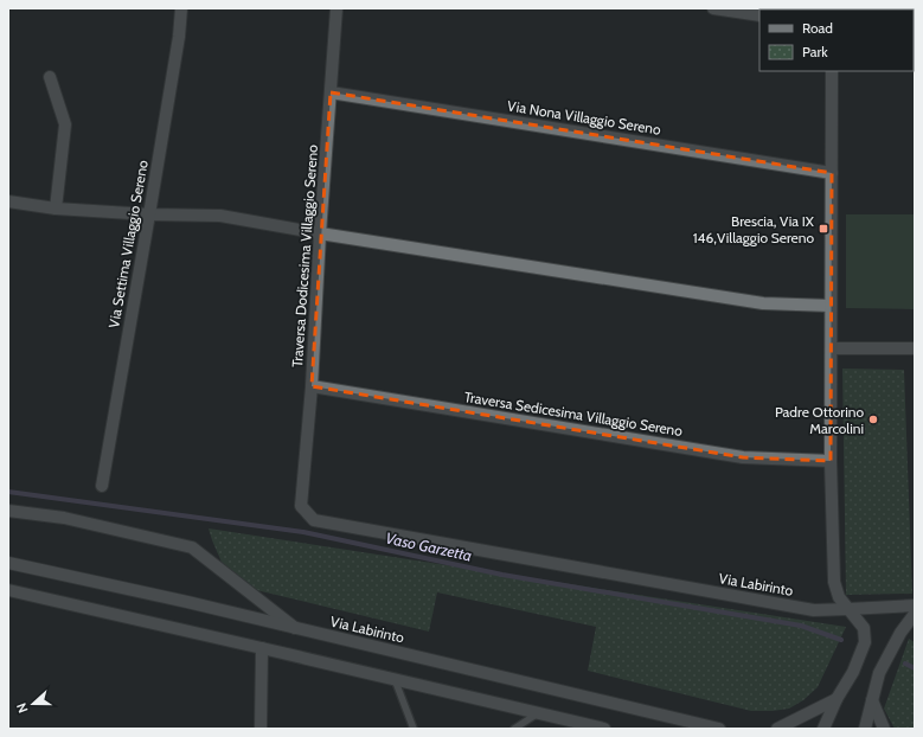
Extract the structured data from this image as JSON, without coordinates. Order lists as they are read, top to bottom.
{
  "streets": {
    "street": [
      "Via Nona Villaggio Sereno",
      "Via Settima Villaggio Sereno",
      "Traversa Dodicesima Villaggio Sereno",
      "Traversa Sedicesima Villaggio Sereno",
      "Via Labirinto"
    ]
  },
  "crossings": [
    ["Via Nona Villaggio Sereno", "Traversa Dodicesima Villaggio Sereno"],
    ["Traversa Dodicesima Villaggio Sereno", "Traversa Sedicesima Villaggio Sereno"],
    ["Traversa Dodicesima Villaggio Sereno", "Via Labirinto"]
  ],
  "water": ["Vaso Garzetta"],
  "places": {
    "transit": ["Brescia, Via IX 146,Villaggio Sereno"],
    "other": ["Padre Ottorino Marcolini"]
  },
  "legend": ["Road", "Park"],
  "north": "left"
}
